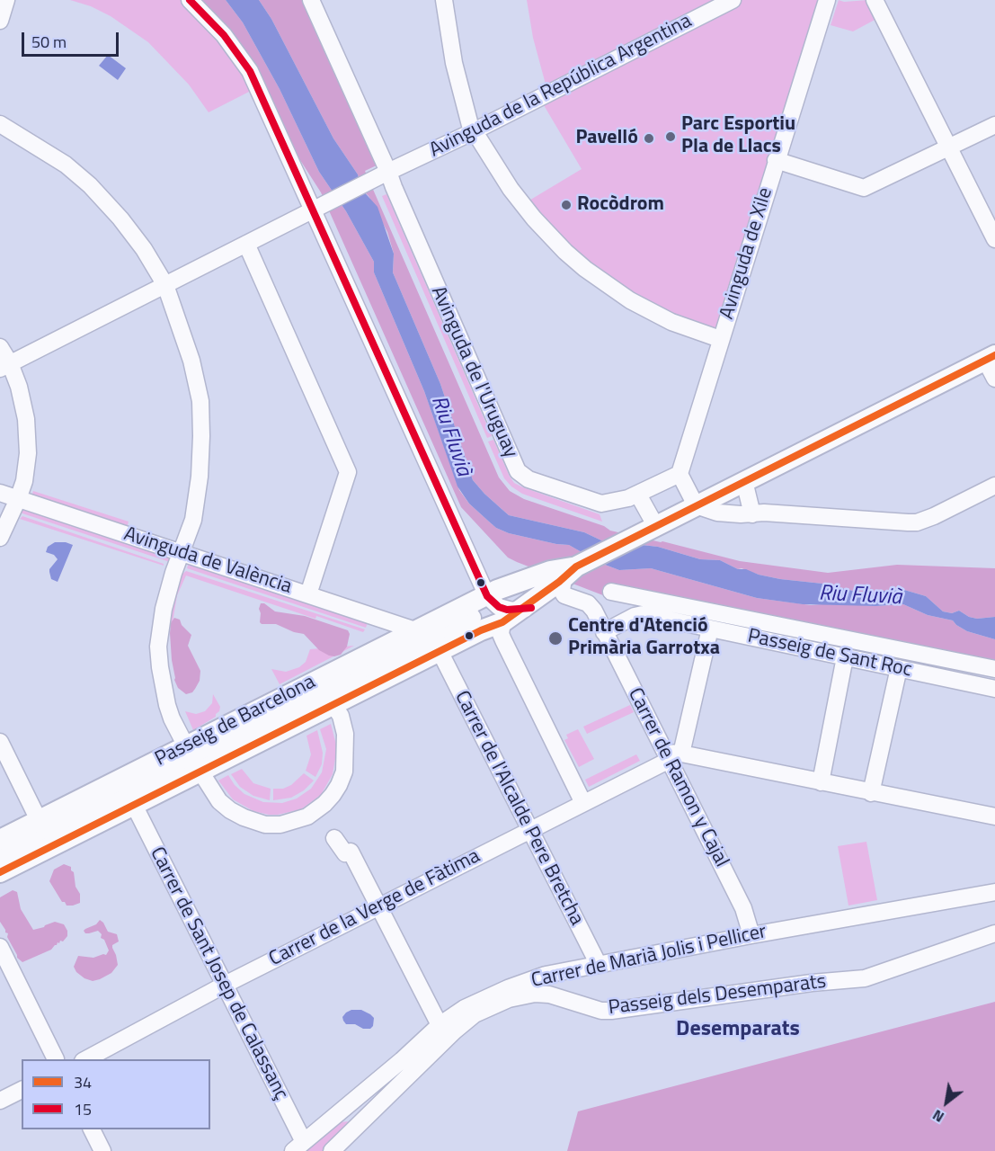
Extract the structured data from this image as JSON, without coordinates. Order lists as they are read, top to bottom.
{
  "streets": {
    "main road": ["Passeig de Barcelona"],
    "street": [
      "Avinguda de la República Argentina",
      "Avinguda de Xile",
      "Avinguda de l'Uruguay",
      "Avinguda de València",
      "Passeig de Sant Roc",
      "Carrer de Ramon y Cajal",
      "Carrer de l'Alcalde Pere Bretcha",
      "Carrer de la Verge de Fàtima",
      "Carrer de Marià Jolis i Pellicer",
      "Carrer de Sant Josep de Calassanç",
      "Passeig dels Desemparats"
    ]
  },
  "crossings": [
    ["Avinguda de la República Argentina", "Avinguda de l'Uruguay"],
    ["Avinguda de Xile", "Avinguda de l'Uruguay"],
    ["Avinguda de València", "Passeig de Barcelona"],
    ["Passeig de Sant Roc", "Carrer de Ramon y Cajal"],
    ["Passeig de Barcelona", "Carrer de l'Alcalde Pere Bretcha"],
    ["Passeig de Barcelona", "Carrer de Sant Josep de Calassanç"],
    ["Carrer de Ramon y Cajal", "Carrer de la Verge de Fàtima"],
    ["Carrer de Ramon y Cajal", "Carrer de Marià Jolis i Pellicer"],
    ["Carrer de l'Alcalde Pere Bretcha", "Carrer de la Verge de Fàtima"],
    ["Carrer de l'Alcalde Pere Bretcha", "Carrer de Marià Jolis i Pellicer"],
    ["Carrer de la Verge de Fàtima", "Carrer de Sant Josep de Calassanç"],
    ["Carrer de Marià Jolis i Pellicer", "Carrer de Sant Josep de Calassanç"]
  ],
  "districts": ["Desemparats"],
  "water": ["Riu Fluvià"],
  "places": [
    "Parc Esportiu Pla de Llacs",
    "Pavelló",
    "Rocòdrom",
    "Centre d'Atenció Primària Garrotxa"
  ],
  "lines": ["transit line 15", "transit line 34"],
  "legend": ["34", "15"],
  "scale_bar": "50 m",
  "north": "bottom left"
}
